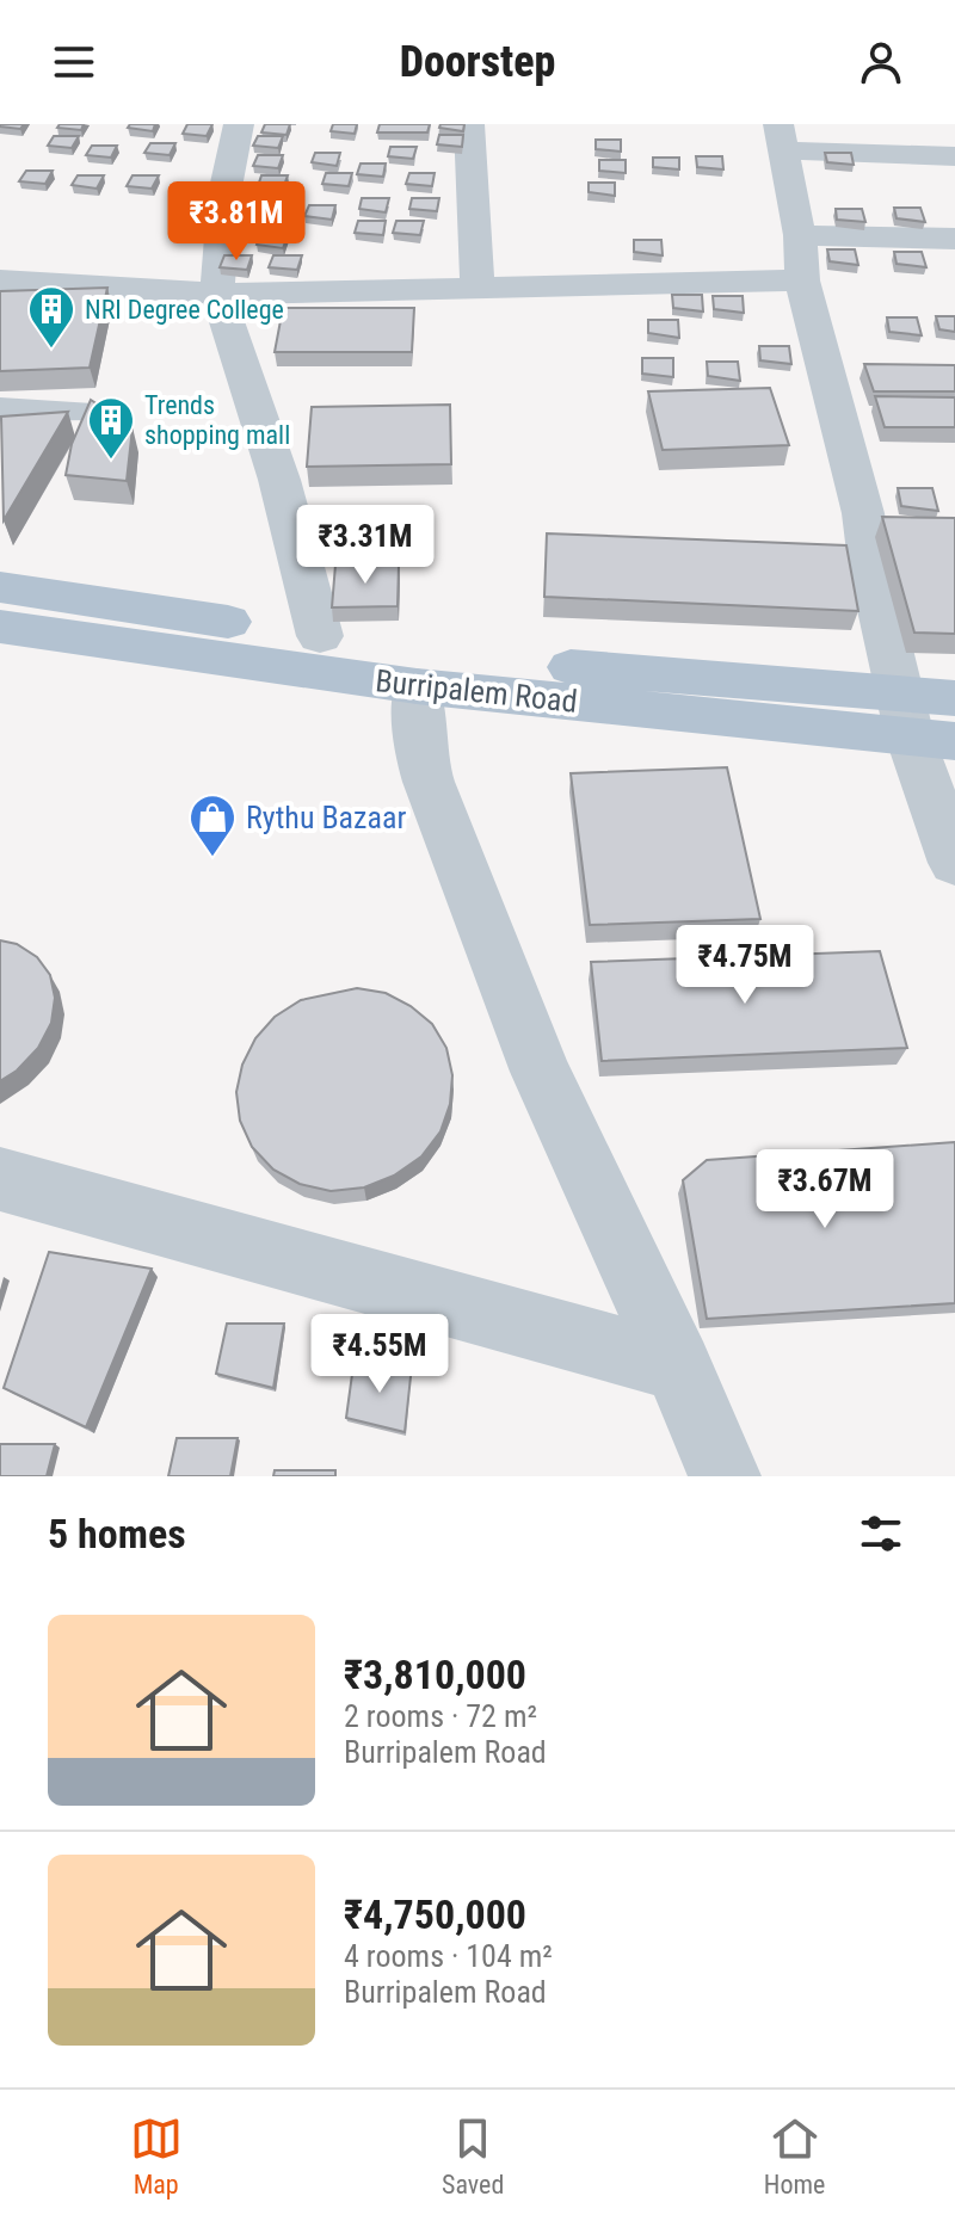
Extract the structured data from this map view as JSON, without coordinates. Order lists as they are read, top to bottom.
{
  "streets": {
    "main road": ["Burripalem Road"]
  },
  "places": {
    "building": ["NRI Degree College", "Trends shopping mall"],
    "shop": ["Rythu Bazaar"]
  },
  "page": {
    "header": "Doorstep",
    "price": [
      "₹3.81M",
      "₹3.31M",
      "₹4.75M",
      "₹3.67M",
      "₹4.55M"
    ],
    "heading": "5 homes",
    "list": [
      {
        "name": "₹3,810,000",
        "note": "2 rooms · 72 m² · Burripalem Road"
      },
      {
        "name": "₹4,750,000",
        "note": "4 rooms · 104 m² · Burripalem Road"
      }
    ],
    "tabs": ["Map", "Saved", "Home"]
  }
}
